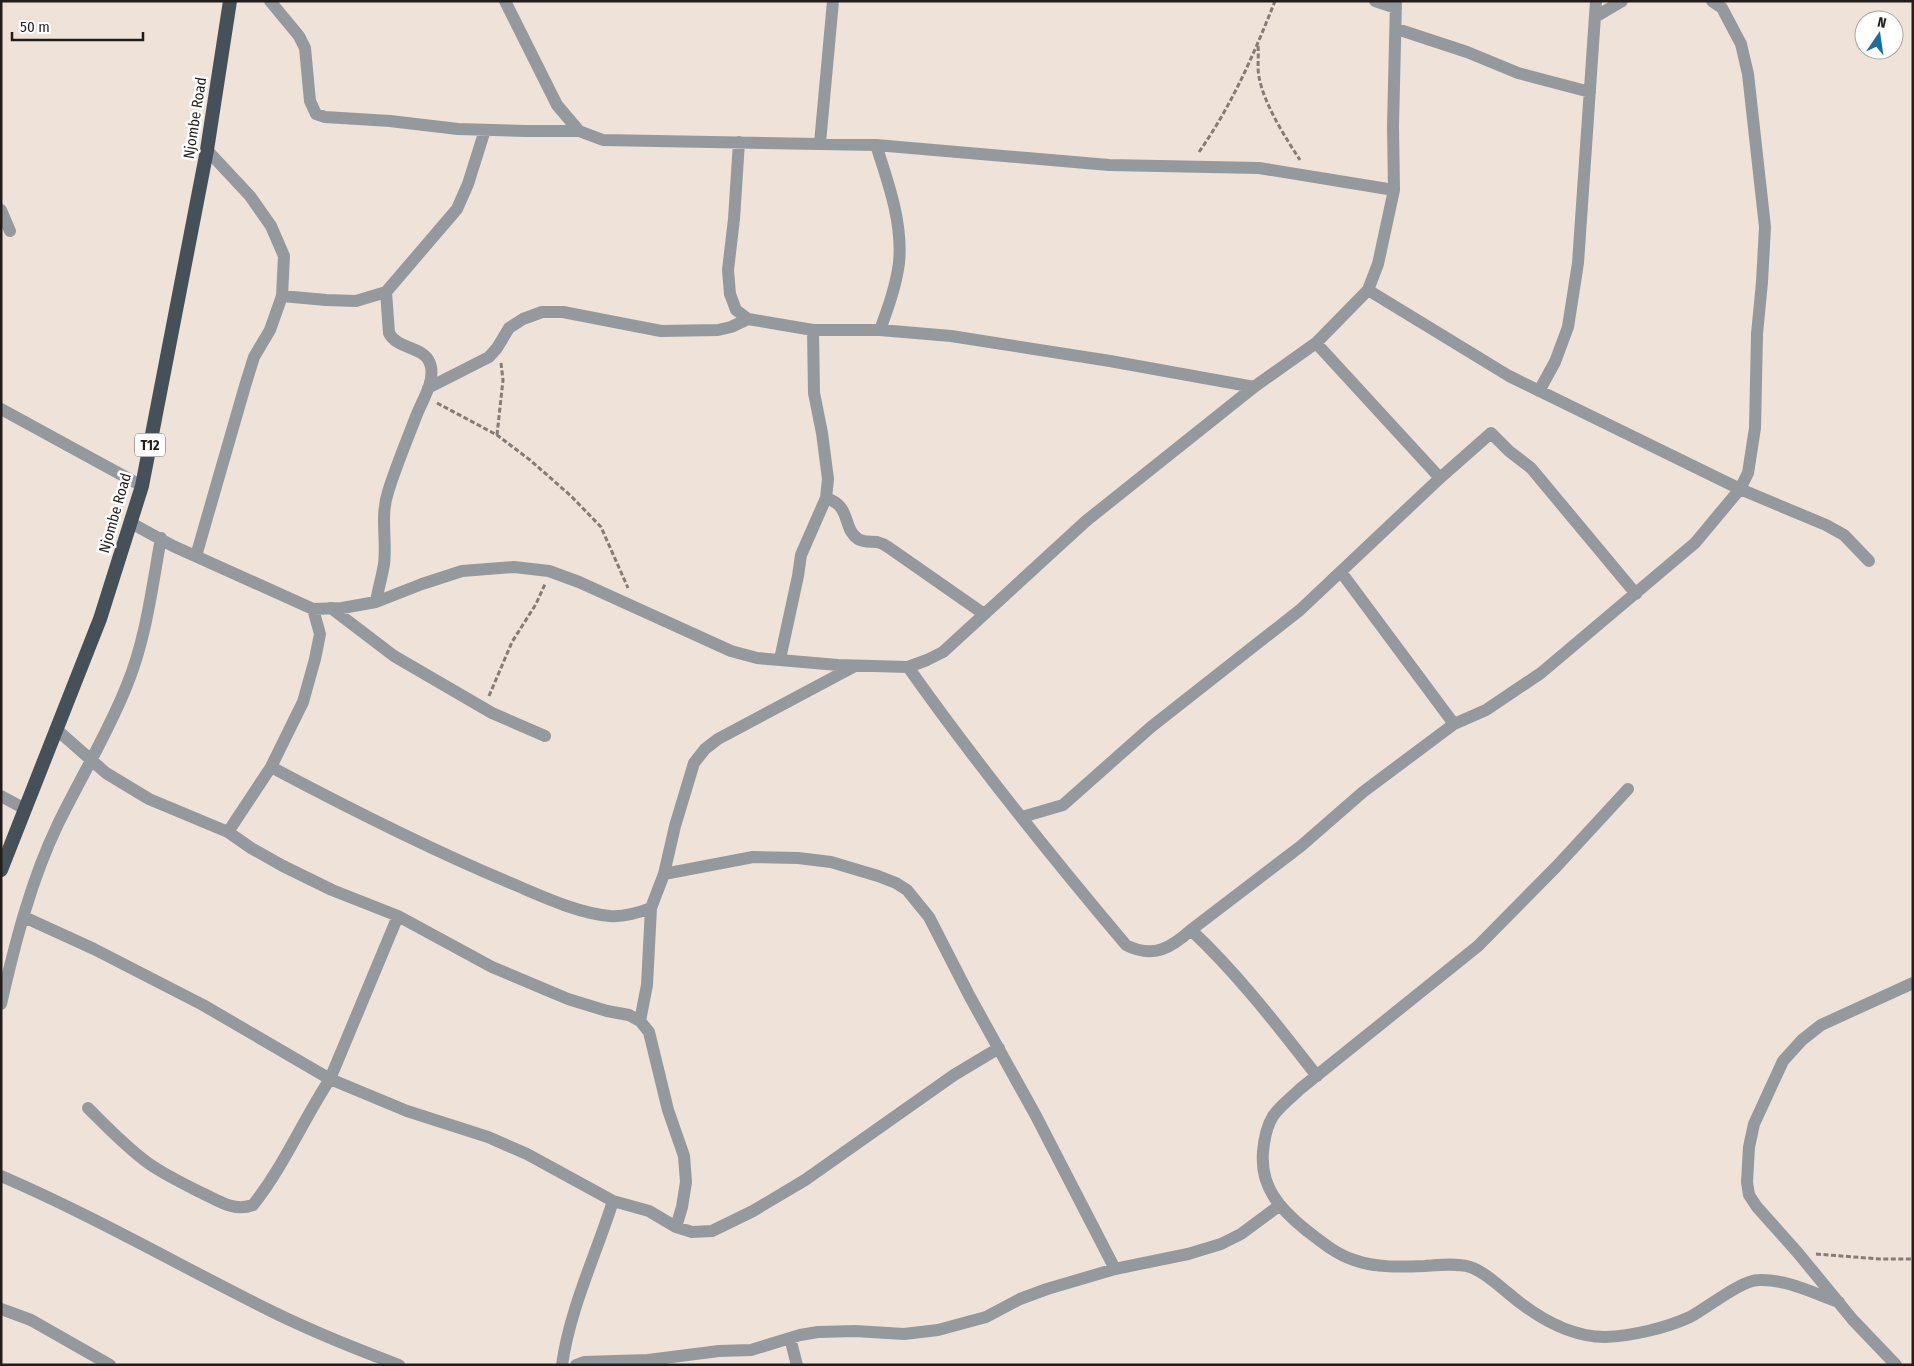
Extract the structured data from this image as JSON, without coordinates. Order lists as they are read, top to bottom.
{
  "streets": {
    "highway": ["Njombe Road", "T12"]
  },
  "scale_bar": "50 m",
  "north": "top"
}
